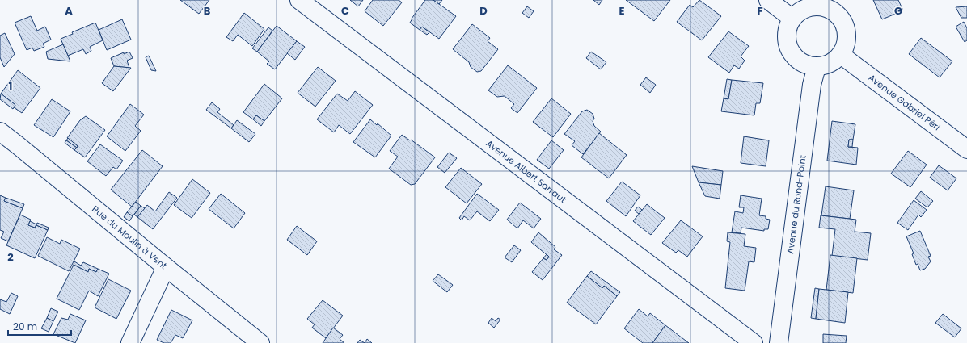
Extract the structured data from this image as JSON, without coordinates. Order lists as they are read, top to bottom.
{
  "streets": {
    "street": [
      "Avenue Gabriel Péri",
      "Avenue Albert Sarraut",
      "Avenue du Rond-Point",
      "Rue du Moulin à Vent"
    ]
  },
  "crossings": [
    ["Avenue Gabriel Péri", "Avenue du Rond-Point"]
  ],
  "scale_bar": "20 m",
  "grid": {
    "columns": [
      "A",
      "B",
      "C",
      "D",
      "E",
      "F",
      "G"
    ],
    "rows": ["1", "2"]
  }
}
